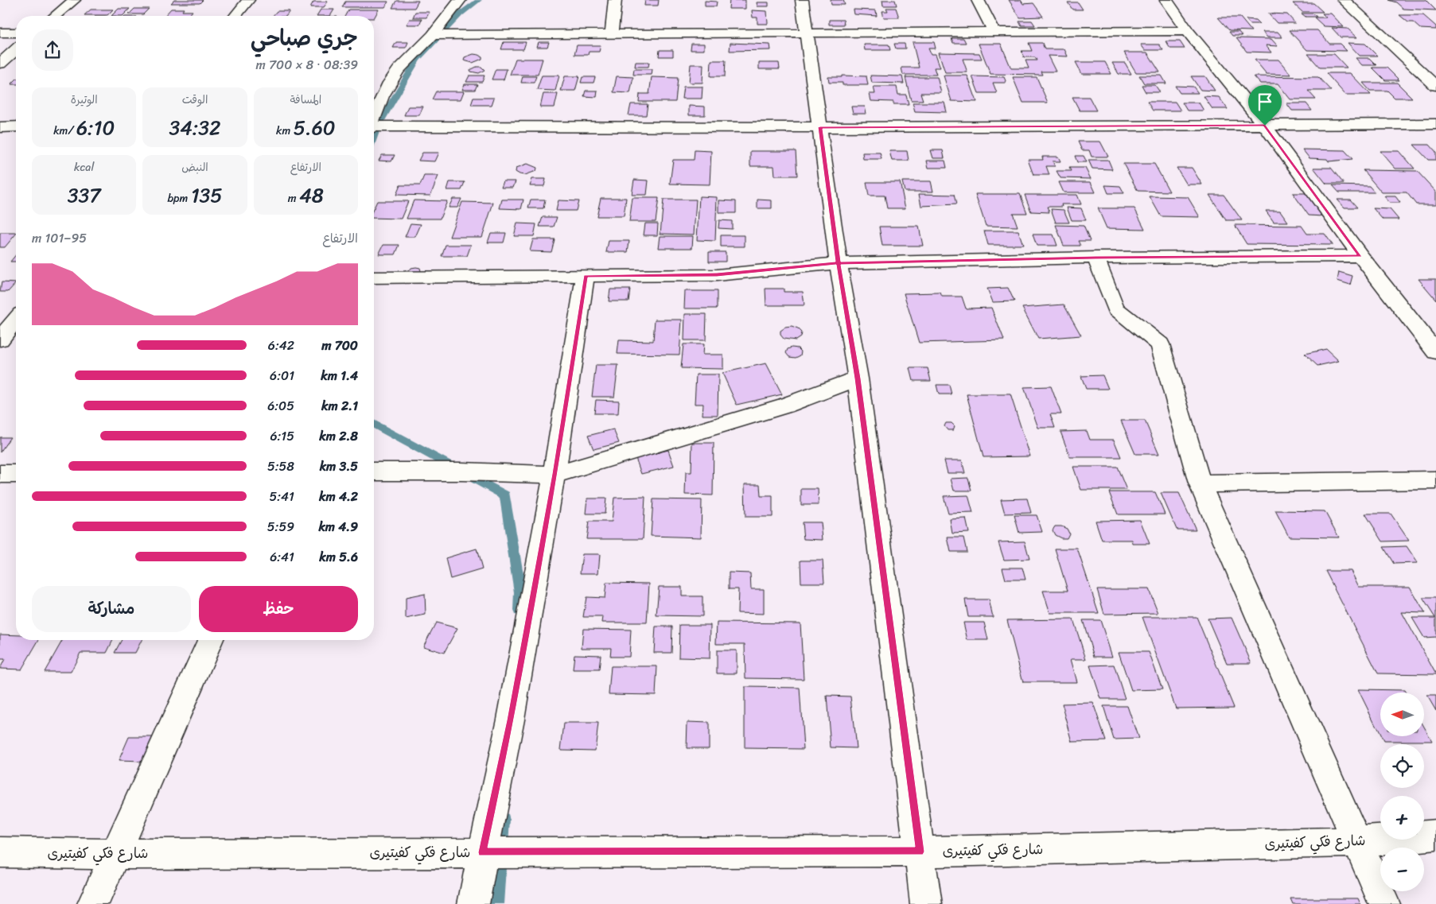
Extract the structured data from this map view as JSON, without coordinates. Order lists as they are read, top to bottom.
{
  "streets": {
    "street": ["شارع فكي كفيتيرى"]
  },
  "north": "left",
  "page": {
    "heading": ["جري صباحي", "08:39 · 8 × 700 m"],
    "stats": [
      ["المسافة", "5.60 km"],
      ["الوقت", "34:32"],
      ["الوتيرة", "6:10 /km"],
      ["الارتفاع", "48 m"],
      ["النبض", "135 bpm"],
      ["kcal", "337"]
    ],
    "chart": ["الارتفاع", "95–101 m"],
    "list": [
      {
        "name": "700 m",
        "note": "6:42"
      },
      {
        "name": "1.4 km",
        "note": "6:01"
      },
      {
        "name": "2.1 km",
        "note": "6:05"
      },
      {
        "name": "2.8 km",
        "note": "6:15"
      },
      {
        "name": "3.5 km",
        "note": "5:58"
      },
      {
        "name": "4.2 km",
        "note": "5:41"
      },
      {
        "name": "4.9 km",
        "note": "5:59"
      },
      {
        "name": "5.6 km",
        "note": "6:41"
      }
    ],
    "buttons": ["حفظ", "مشاركة"],
    "map_buttons": ["+", "−"]
  }
}
